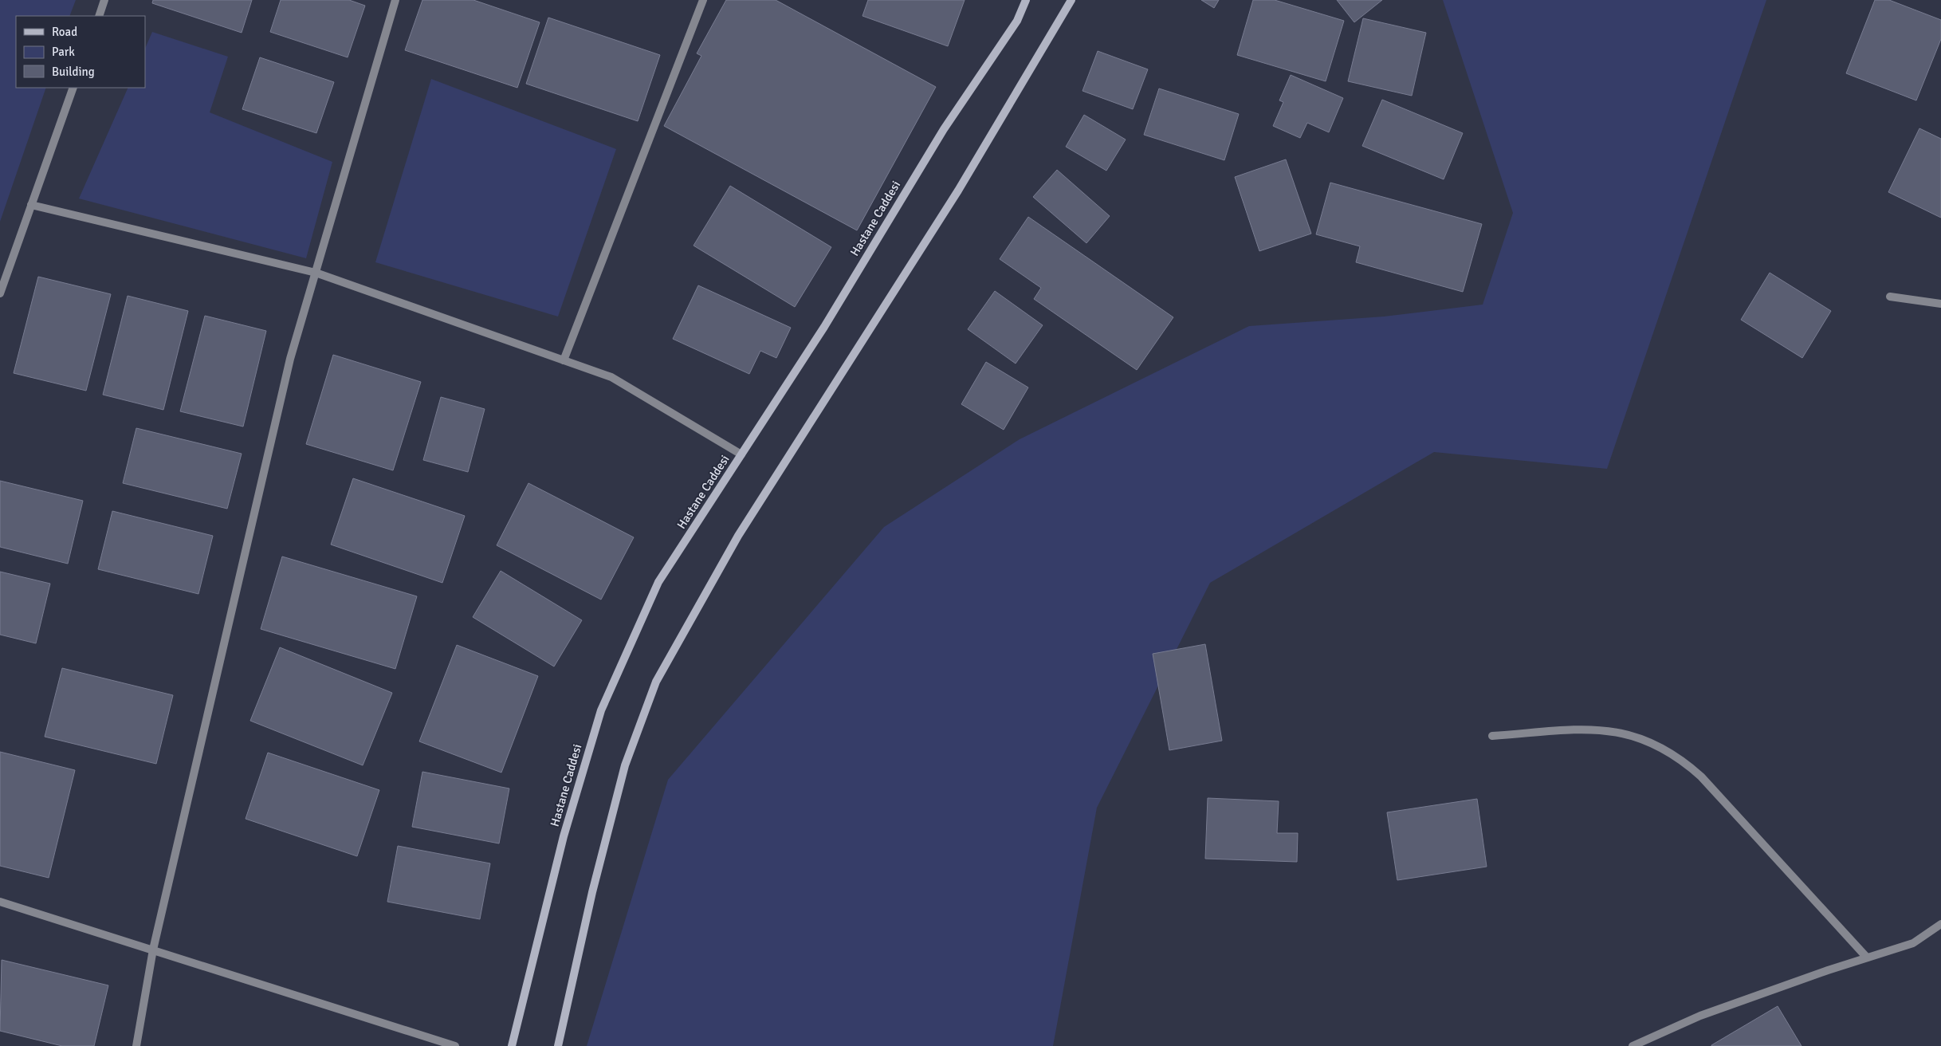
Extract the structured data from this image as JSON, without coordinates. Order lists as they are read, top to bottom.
{
  "streets": {
    "main road": ["Hastane Caddesi"]
  },
  "legend": ["Road", "Park", "Building"]
}
